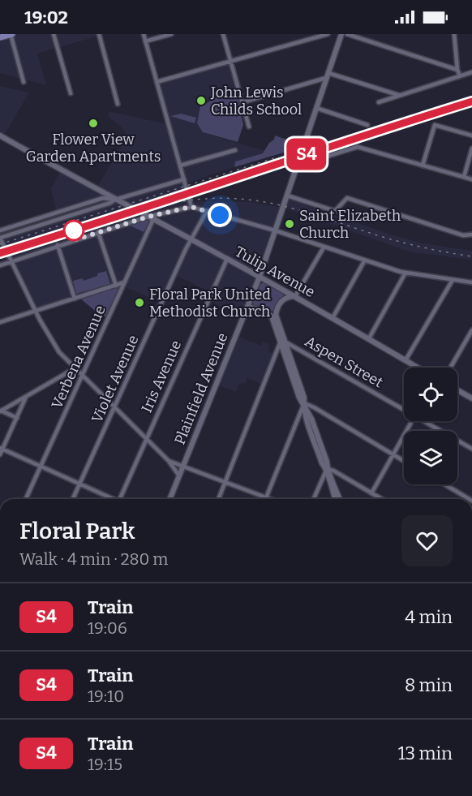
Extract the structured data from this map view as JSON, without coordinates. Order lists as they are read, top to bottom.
{
  "streets": {
    "main road": ["Tulip Avenue", "Plainfield Avenue"],
    "street": [
      "Verbena Avenue",
      "Aspen Street",
      "Iris Avenue",
      "Violet Avenue"
    ]
  },
  "crossings": [
    ["Tulip Avenue", "Verbena Avenue"],
    ["Tulip Avenue", "Iris Avenue"],
    ["Tulip Avenue", "Violet Avenue"],
    ["Tulip Avenue", "Plainfield Avenue"]
  ],
  "places": [
    "John Lewis Childs School",
    "Flower View Garden Apartments",
    "Saint Elizabeth Church",
    "Floral Park United Methodist Church"
  ],
  "page": {
    "status": "19:02",
    "on_map": "S4",
    "heading": ["Floral Park", "Walk · 4 min · 280 m"],
    "list": [
      {
        "mark": "S4",
        "name": "Train",
        "note": "19:06",
        "value": "4 min"
      },
      {
        "mark": "S4",
        "name": "Train",
        "note": "19:10",
        "value": "8 min"
      },
      {
        "mark": "S4",
        "name": "Train",
        "note": "19:15",
        "value": "13 min"
      }
    ]
  }
}
